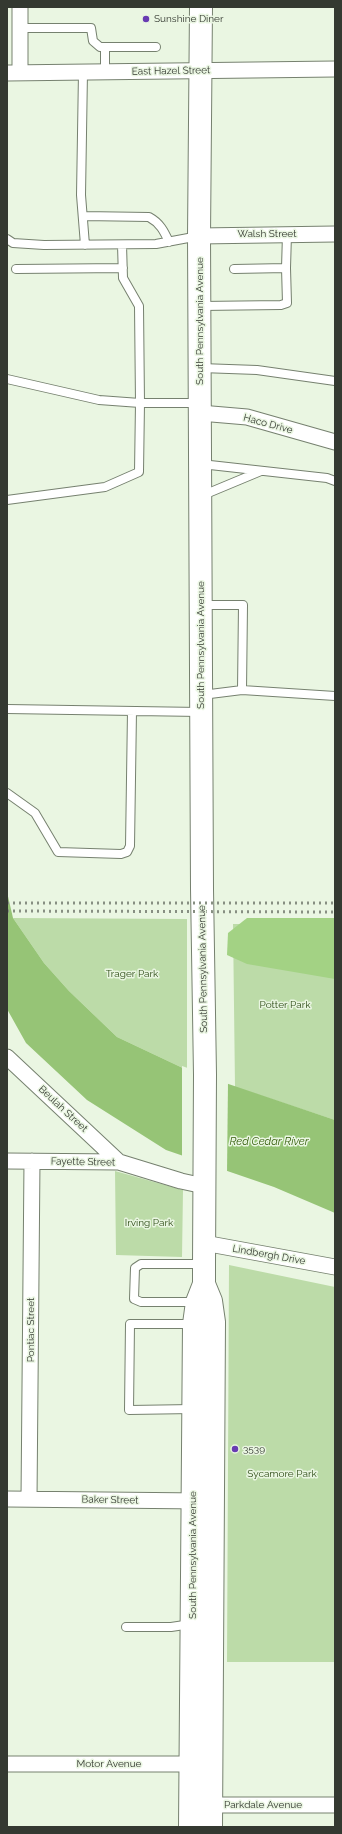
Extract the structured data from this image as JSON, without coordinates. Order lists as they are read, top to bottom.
{
  "streets": {
    "main road": ["South Pennsylvania Avenue"],
    "street": [
      "East Hazel Street",
      "Walsh Street",
      "Haco Drive",
      "Beulah Street",
      "Fayette Street",
      "Lindbergh Drive",
      "Pontiac Street",
      "Baker Street",
      "Motor Avenue",
      "Parkdale Avenue"
    ]
  },
  "crossings": [
    ["East Hazel Street", "South Pennsylvania Avenue"],
    ["Walsh Street", "South Pennsylvania Avenue"],
    ["South Pennsylvania Avenue", "Haco Drive"],
    ["South Pennsylvania Avenue", "Fayette Street"],
    ["South Pennsylvania Avenue", "Lindbergh Drive"],
    ["South Pennsylvania Avenue", "Baker Street"],
    ["South Pennsylvania Avenue", "Motor Avenue"],
    ["South Pennsylvania Avenue", "Parkdale Avenue"],
    ["Beulah Street", "Fayette Street"],
    ["Fayette Street", "Pontiac Street"],
    ["Pontiac Street", "Baker Street"]
  ],
  "water": ["Red Cedar River"],
  "parks": [
    "Trager Park",
    "Potter Park",
    "Irving Park",
    "Sycamore Park"
  ],
  "places": ["Sunshine Diner", "3539"]
}
